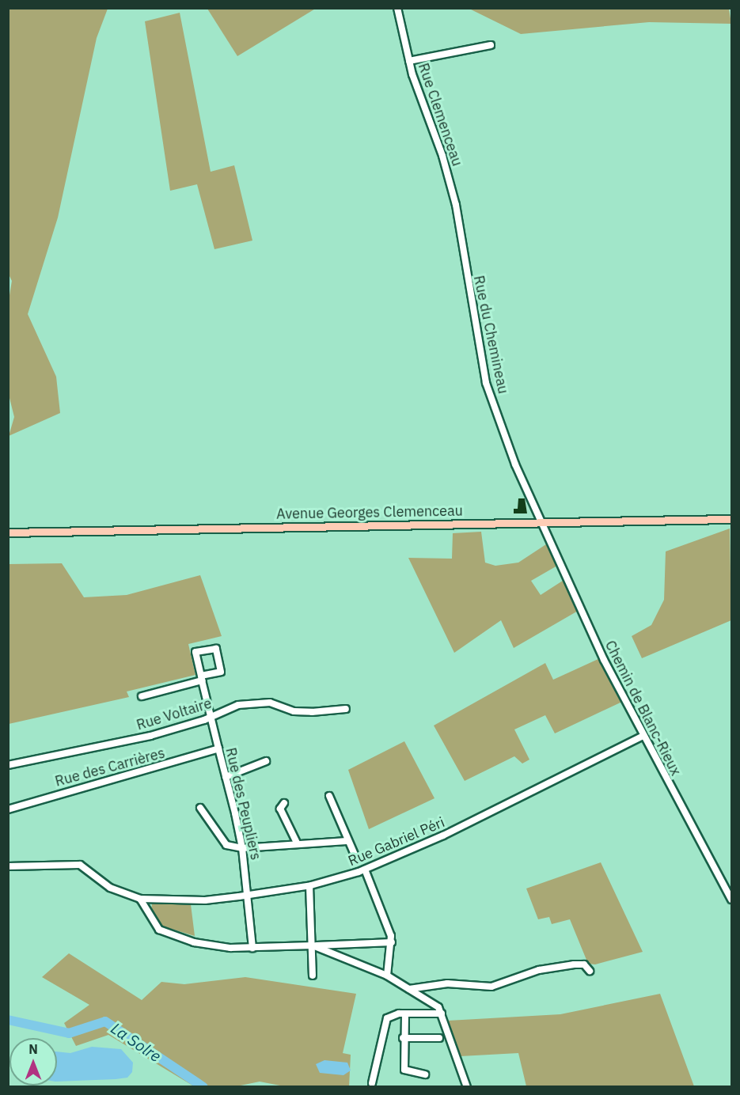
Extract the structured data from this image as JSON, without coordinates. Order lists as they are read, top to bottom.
{
  "streets": {
    "main road": ["Avenue Georges Clemenceau"],
    "street": [
      "Rue Clemenceau",
      "Rue du Chemineau",
      "Chemin de Blanc-Rieux",
      "Rue Voltaire",
      "Rue des Carrières",
      "Rue des Peupliers",
      "Rue Gabriel Péri"
    ]
  },
  "crossings": [
    ["Rue Clemenceau", "Rue du Chemineau"],
    ["Rue du Chemineau", "Avenue Georges Clemenceau"],
    ["Rue du Chemineau", "Chemin de Blanc-Rieux"],
    ["Avenue Georges Clemenceau", "Chemin de Blanc-Rieux"],
    ["Chemin de Blanc-Rieux", "Rue Gabriel Péri"],
    ["Rue Voltaire", "Rue des Peupliers"],
    ["Rue des Carrières", "Rue des Peupliers"],
    ["Rue des Peupliers", "Rue Gabriel Péri"]
  ],
  "water": ["La Solre"],
  "north": "top"
}
